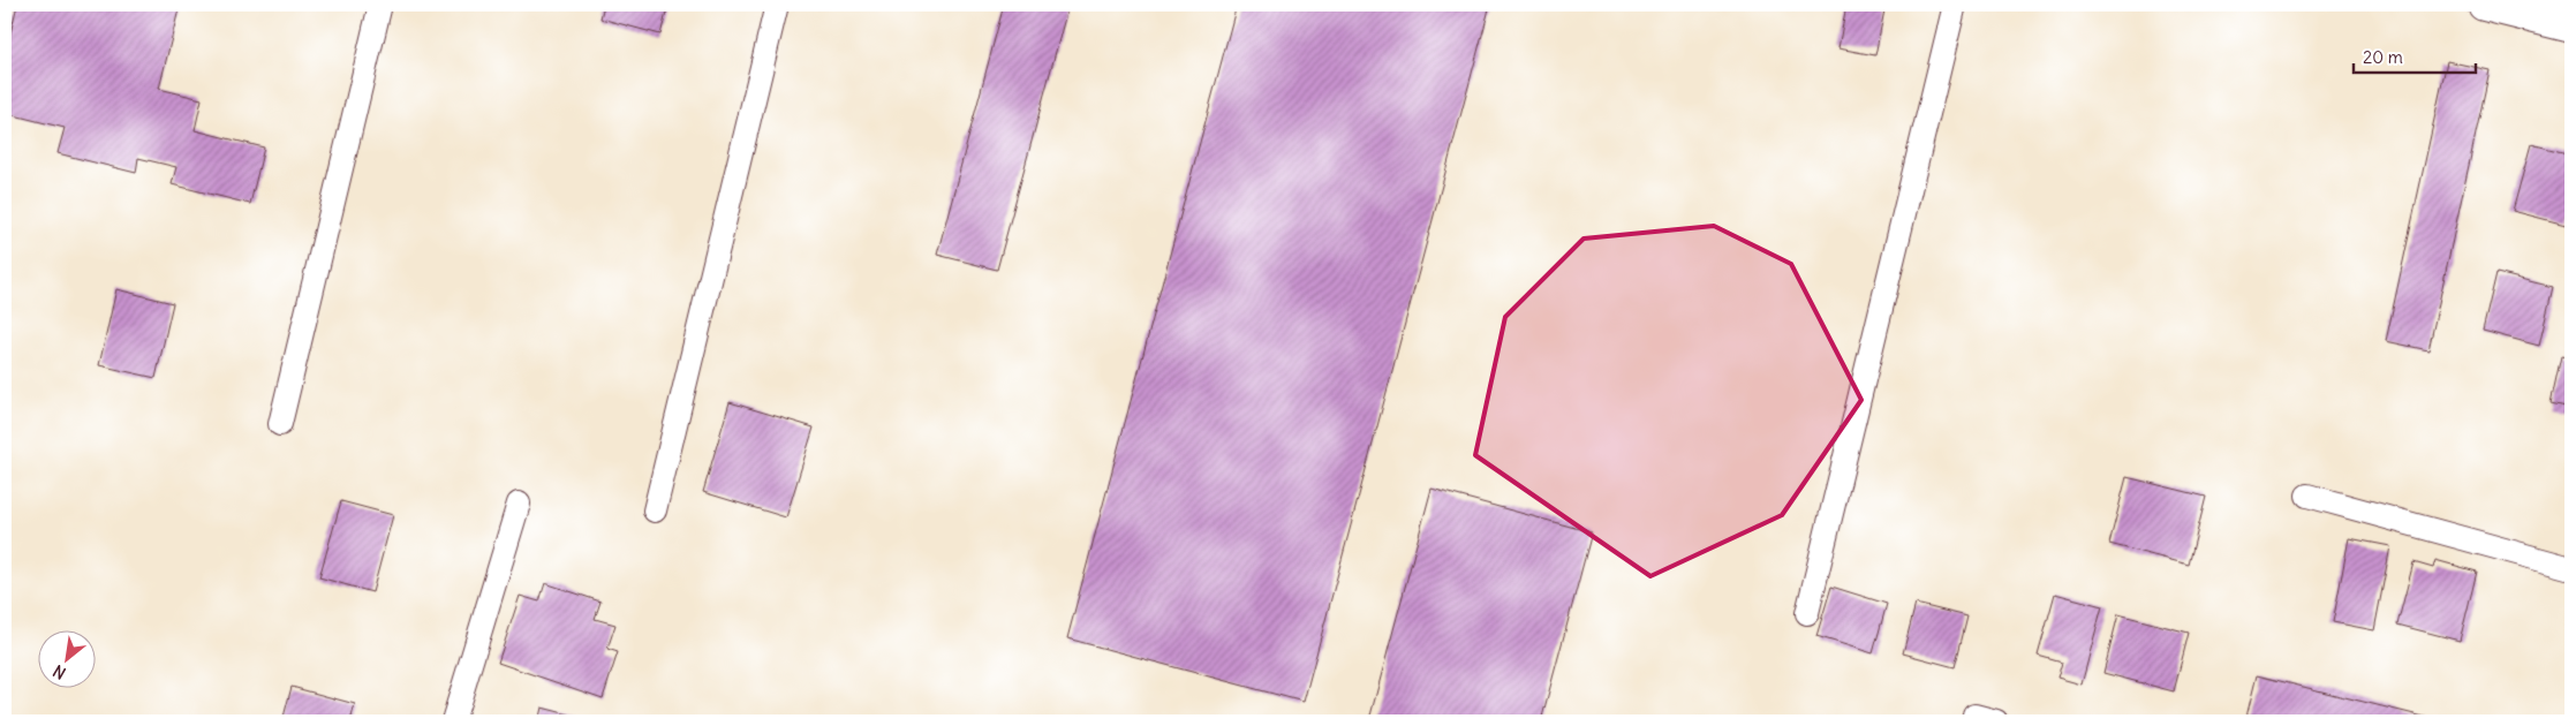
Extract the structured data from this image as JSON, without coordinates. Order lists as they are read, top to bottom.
{
  "scale_bar": "20 m",
  "north": "bottom left"
}
